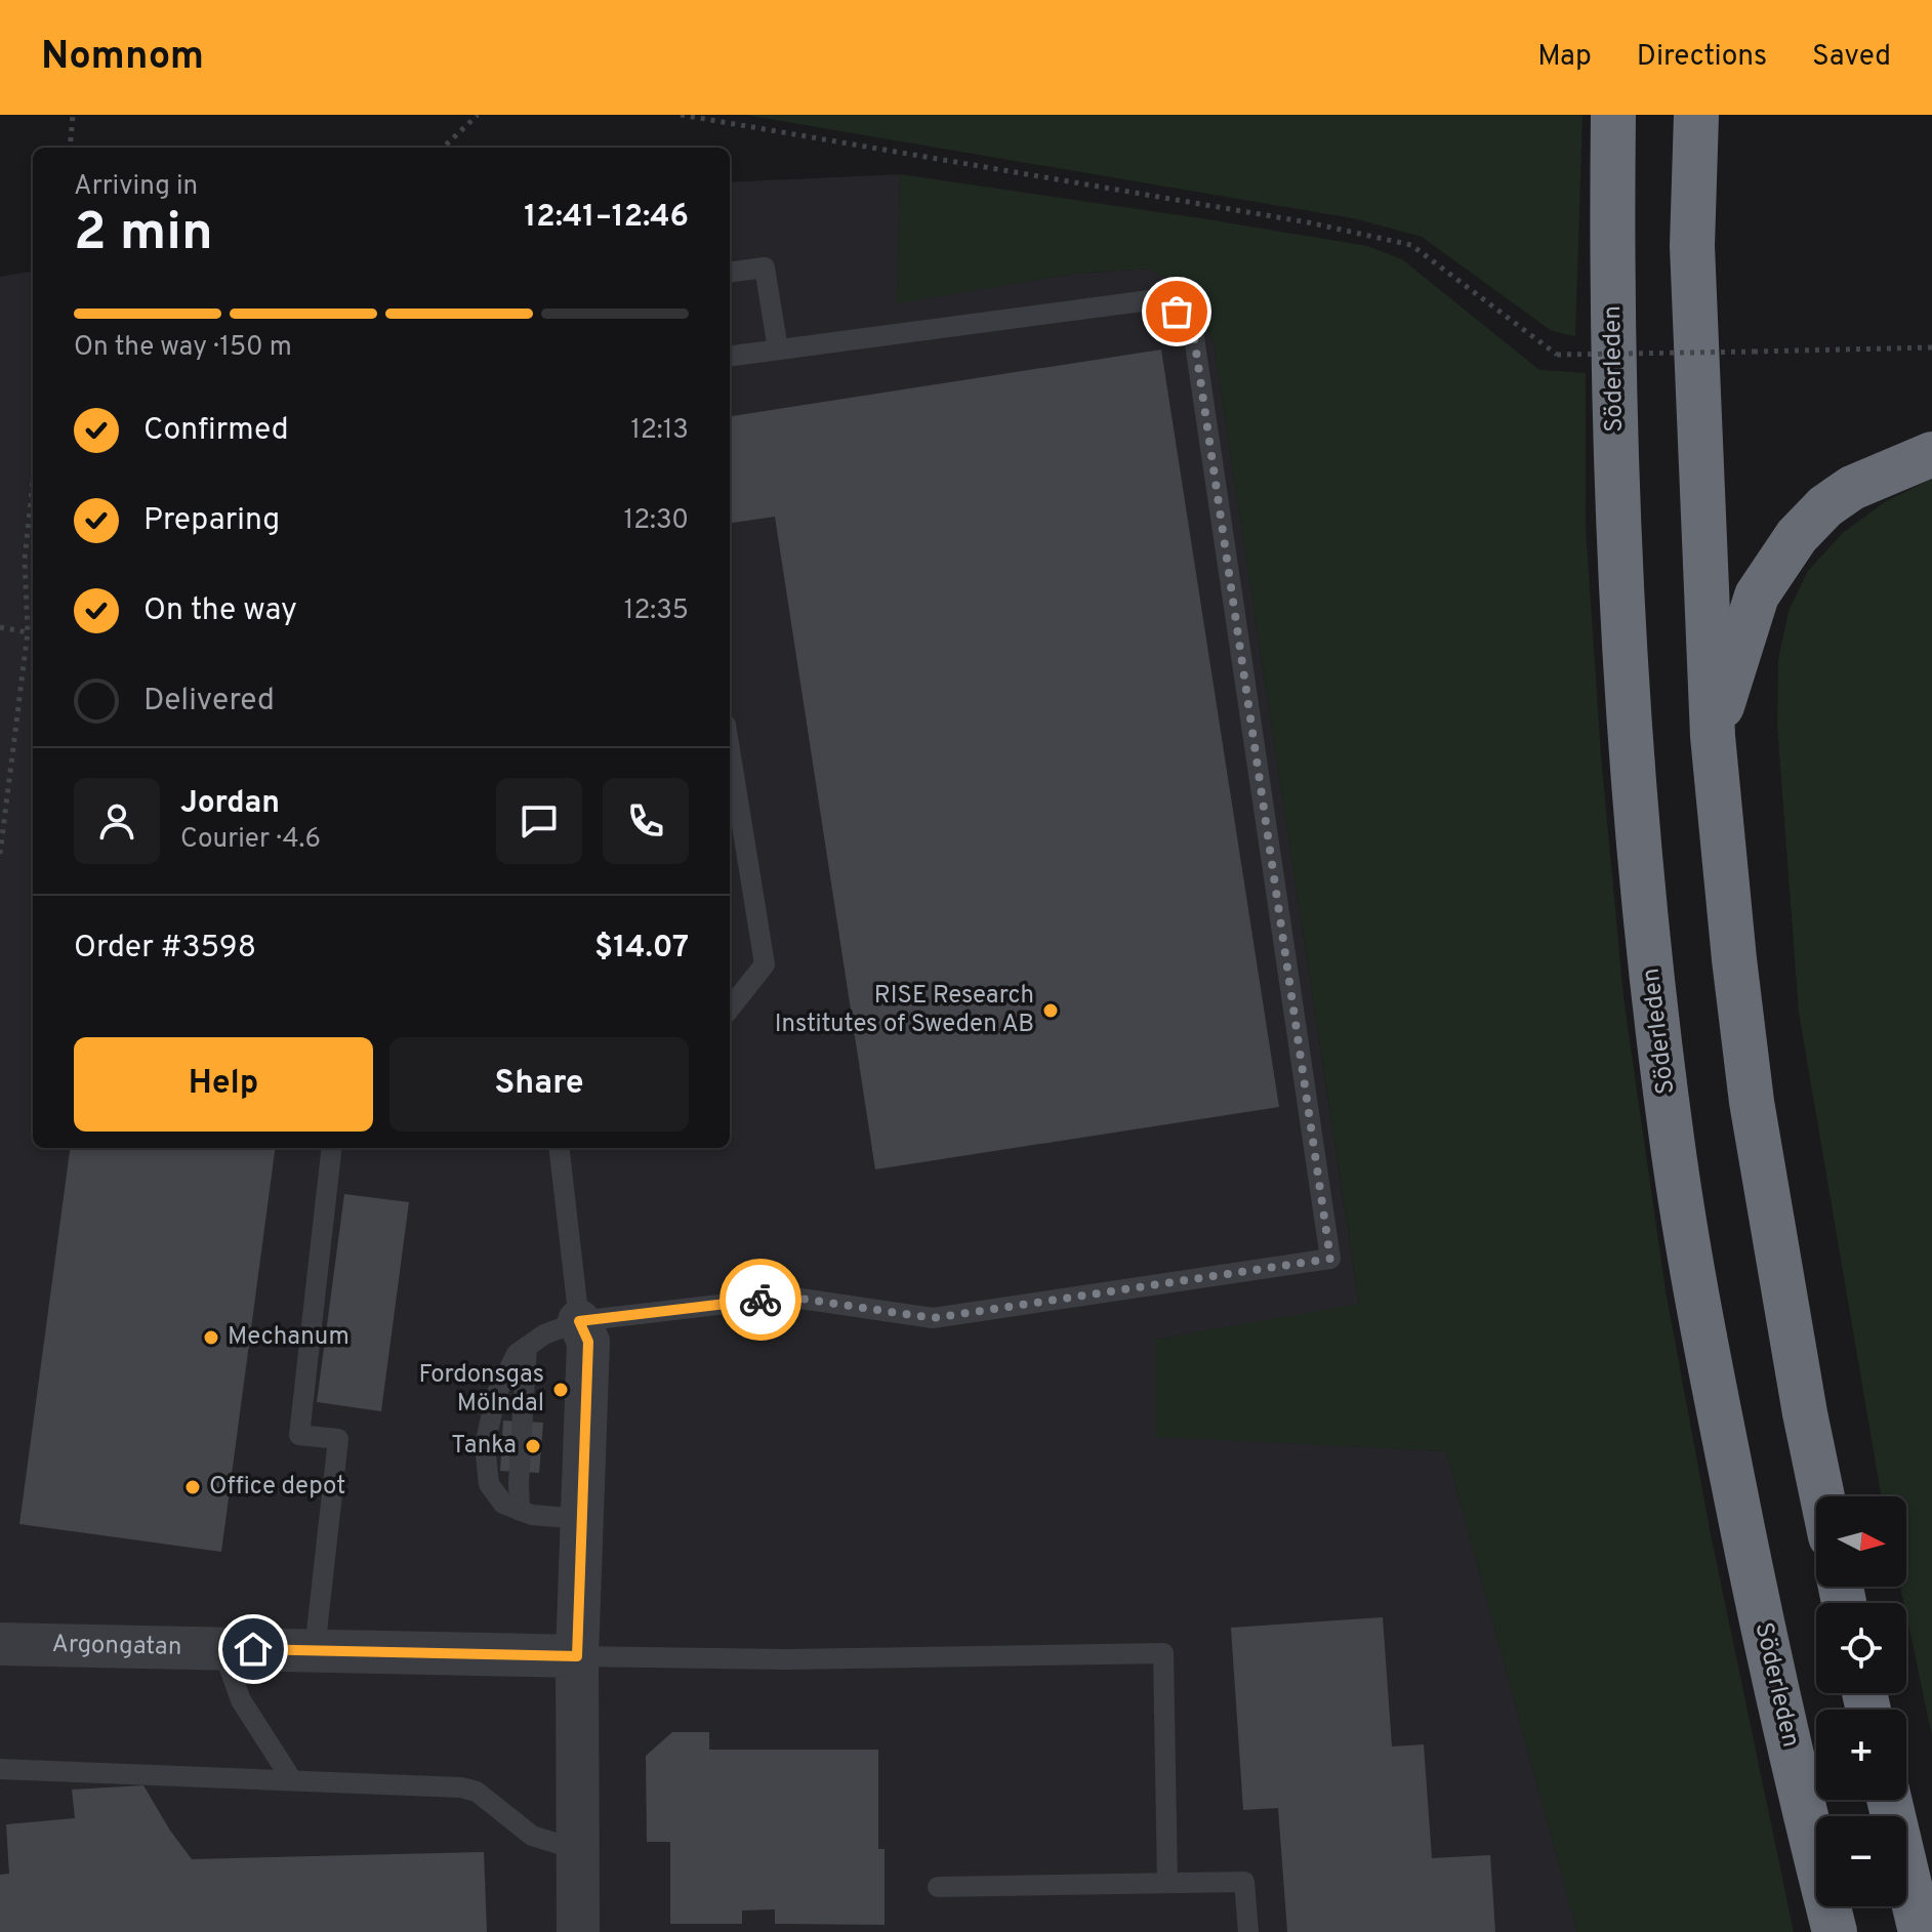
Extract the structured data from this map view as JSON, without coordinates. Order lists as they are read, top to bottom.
{
  "streets": {
    "highway": ["Söderleden"],
    "street": ["Argongatan"]
  },
  "places": [
    "RISE Research Institutes of Sweden AB",
    "Mechanum",
    "Fordonsgas Mölndal",
    "Tanka",
    "Office depot"
  ],
  "north": "right",
  "page": {
    "header": "Nomnom",
    "nav": ["Map", "Directions", "Saved"],
    "heading": ["2 min", "Arriving in", "12:41–12:46"],
    "panel": [
      "Jordan",
      "Courier · 4.6",
      "Order #3598",
      "$14.07"
    ],
    "bar": "On the way · 150 m",
    "list": [
      ["Confirmed", "12:13"],
      ["Preparing", "12:30"],
      ["On the way", "12:35"],
      "Delivered"
    ],
    "buttons": ["Help", "Share"],
    "map_buttons": ["+", "−"]
  }
}
